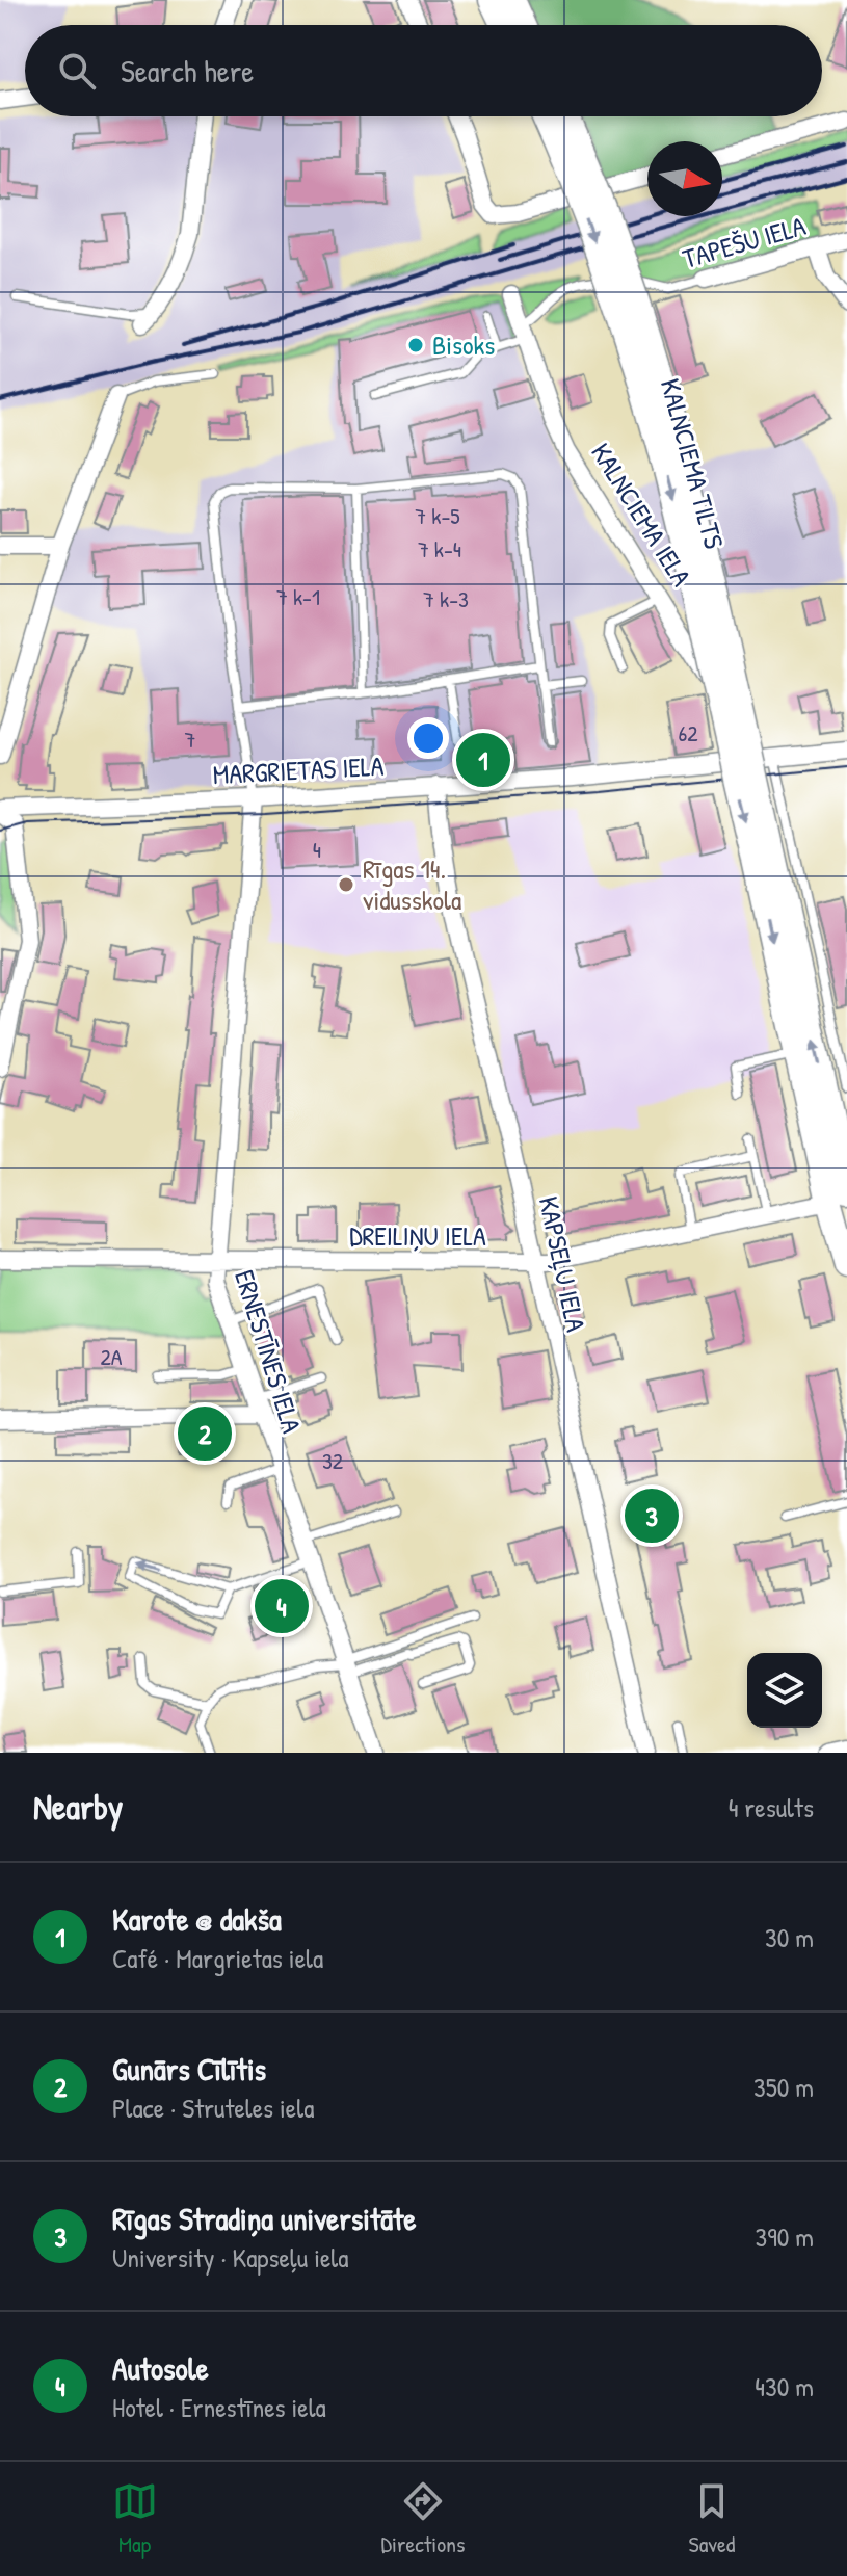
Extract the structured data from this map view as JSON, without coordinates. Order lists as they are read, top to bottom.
{
  "streets": {
    "main road": ["KALNCIEMA TILTS"],
    "street": [
      "TAPEŠU IELA",
      "KALNCIEMA IELA",
      "MARGRIETAS IELA",
      "DREILIŅU IELA",
      "KAPSEĻU IELA",
      "ERNESTĪNES IELA"
    ]
  },
  "crossings": [
    ["TAPEŠU IELA", "KALNCIEMA IELA"],
    ["KALNCIEMA IELA", "MARGRIETAS IELA"],
    ["MARGRIETAS IELA", "KAPSEĻU IELA"],
    ["MARGRIETAS IELA", "ERNESTĪNES IELA"],
    ["DREILIŅU IELA", "KAPSEĻU IELA"],
    ["DREILIŅU IELA", "ERNESTĪNES IELA"]
  ],
  "places": ["Bisoks", "Rīgas 14. vidusskola"],
  "house_numbers": [
    "7 k-5",
    "7 k-4",
    "7 k-1",
    "7 k-3",
    "62",
    "7",
    "4",
    "2A",
    "32"
  ],
  "north": "right",
  "page": {
    "search": "Search here",
    "pins": [
      "1",
      "2",
      "3",
      "4"
    ],
    "heading": ["Nearby", "4 results"],
    "list": [
      {
        "mark": "1",
        "name": "Karote @ dakša",
        "note": "Café · Margrietas iela",
        "value": "30 m"
      },
      {
        "mark": "2",
        "name": "Gunārs Cīlītis",
        "note": "Place · Struteles iela",
        "value": "350 m"
      },
      {
        "mark": "3",
        "name": "Rīgas Stradiņa universitāte",
        "note": "University · Kapseļu iela",
        "value": "390 m"
      },
      {
        "mark": "4",
        "name": "Autosole",
        "note": "Hotel · Ernestīnes iela",
        "value": "430 m"
      }
    ],
    "nav": ["Map", "Directions", "Saved"]
  }
}
